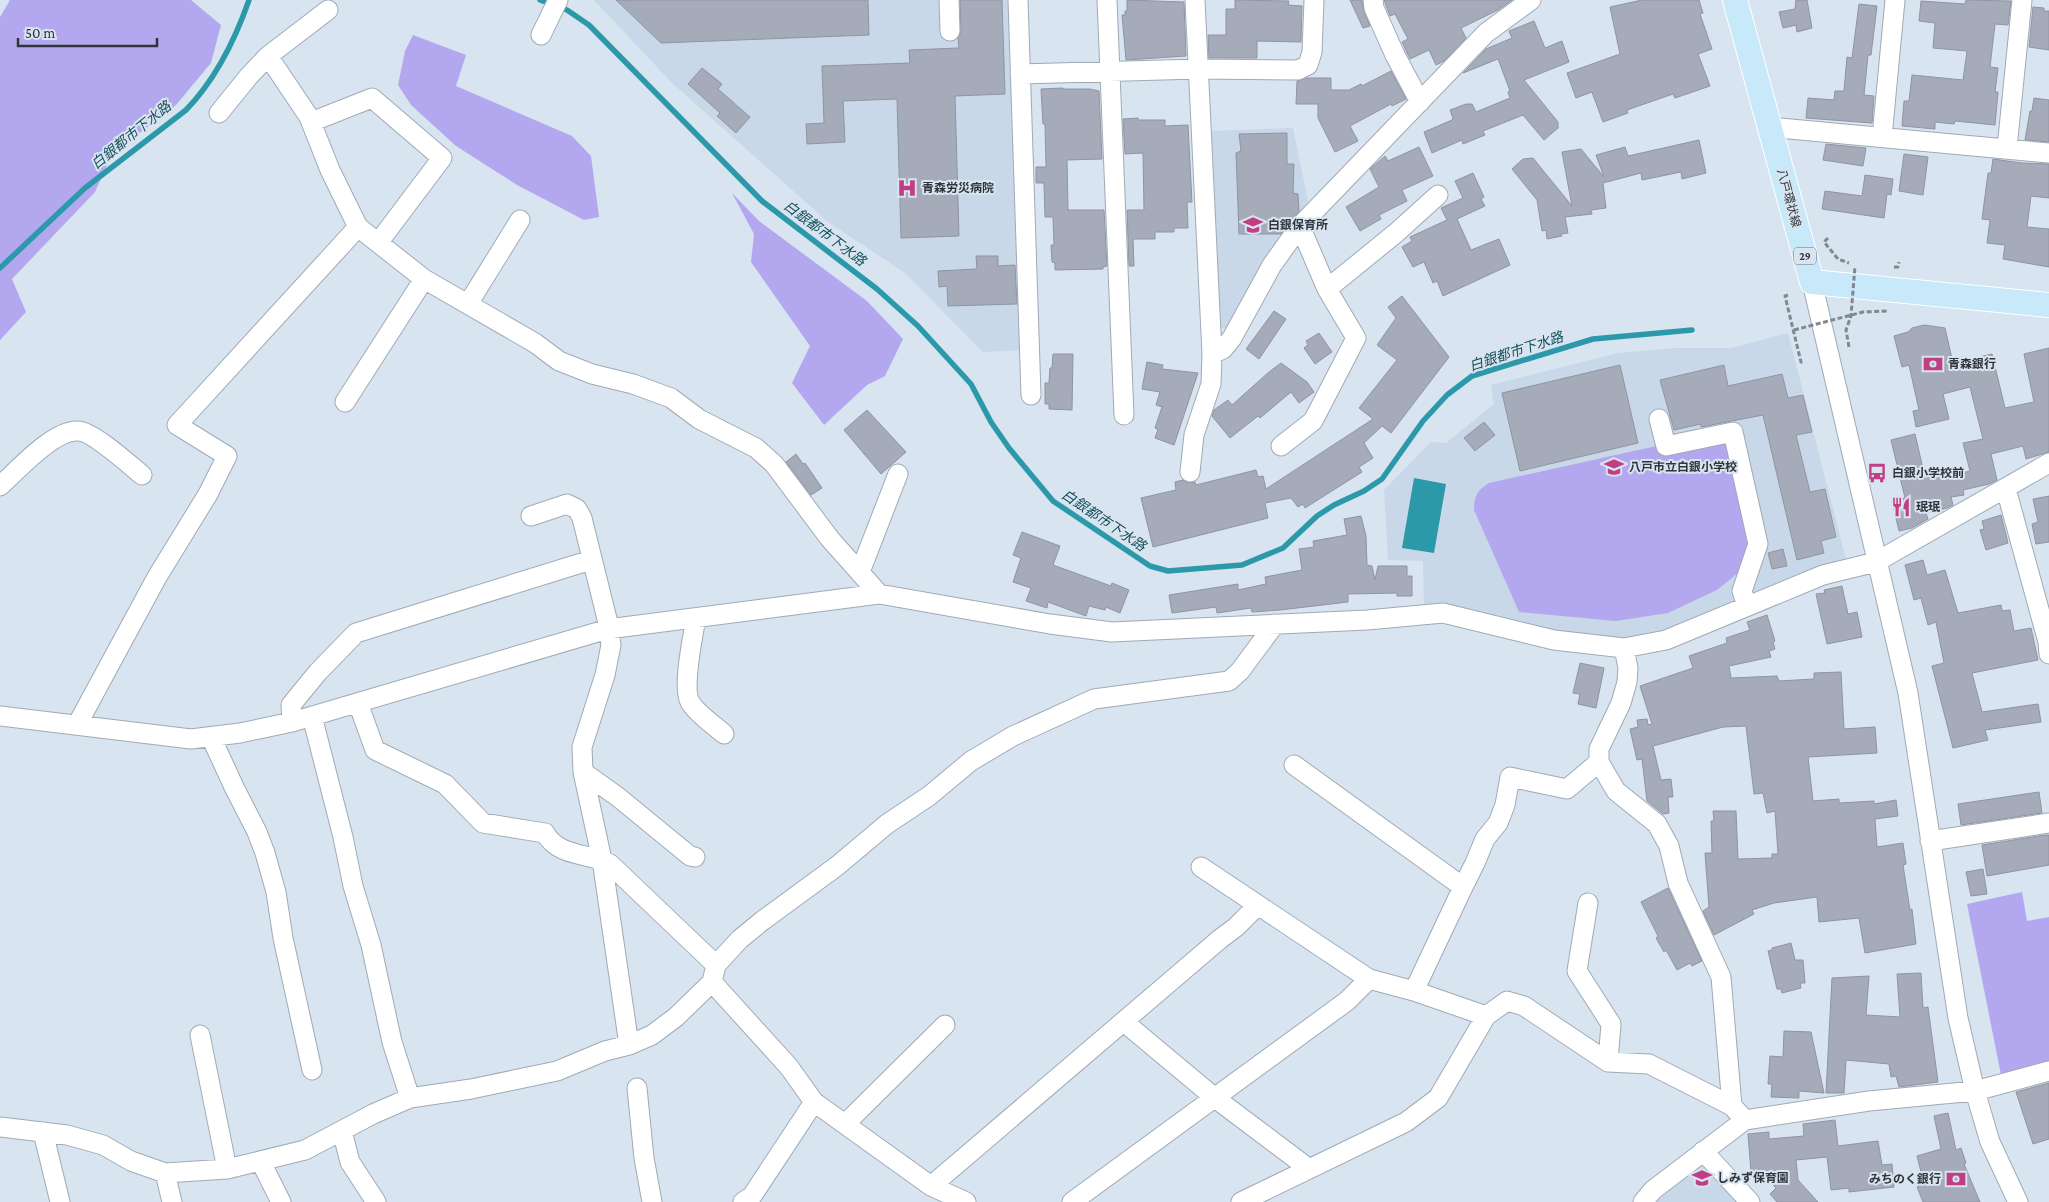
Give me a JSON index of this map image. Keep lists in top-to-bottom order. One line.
{"streets":{"main road":["八戸環状線","29"]},"crossings":[["八戸環状線","29"]],"water":["白銀都市下水路"],"places":{"hospital":["青森労災病院"],"school or university":["白銀保育所","八戸市立白銀小学校","しみず保育園"],"bank":["青森銀行","みちのく銀行"],"bus stop":["白銀小学校前"],"restaurant":["珉珉"]},"scale_bar":"50 m"}
